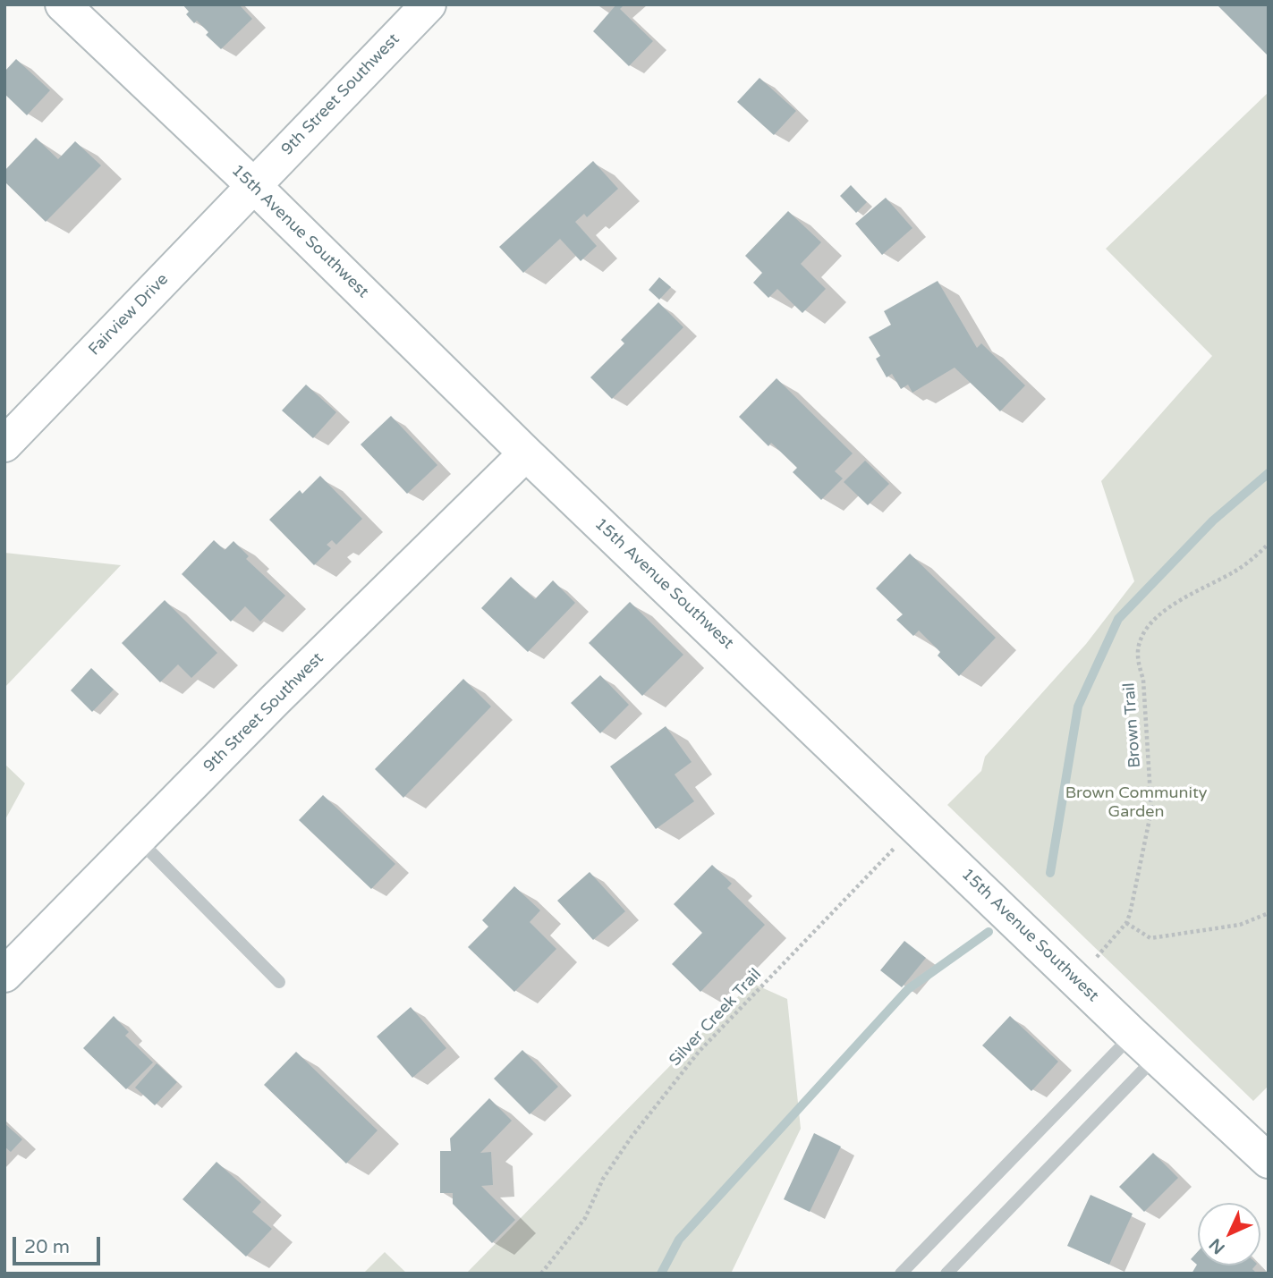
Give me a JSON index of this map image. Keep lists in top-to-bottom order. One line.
{"streets":{"street":["9th Street Southwest","15th Avenue Southwest","Fairview Drive"],"path":["Brown Trail","Silver Creek Trail"]},"crossings":[["9th Street Southwest","15th Avenue Southwest"],["9th Street Southwest","Fairview Drive"],["15th Avenue Southwest","Fairview Drive"],["15th Avenue Southwest","Silver Creek Trail"]],"parks":["Brown Community Garden"],"scale_bar":"20 m","north":"bottom left"}
